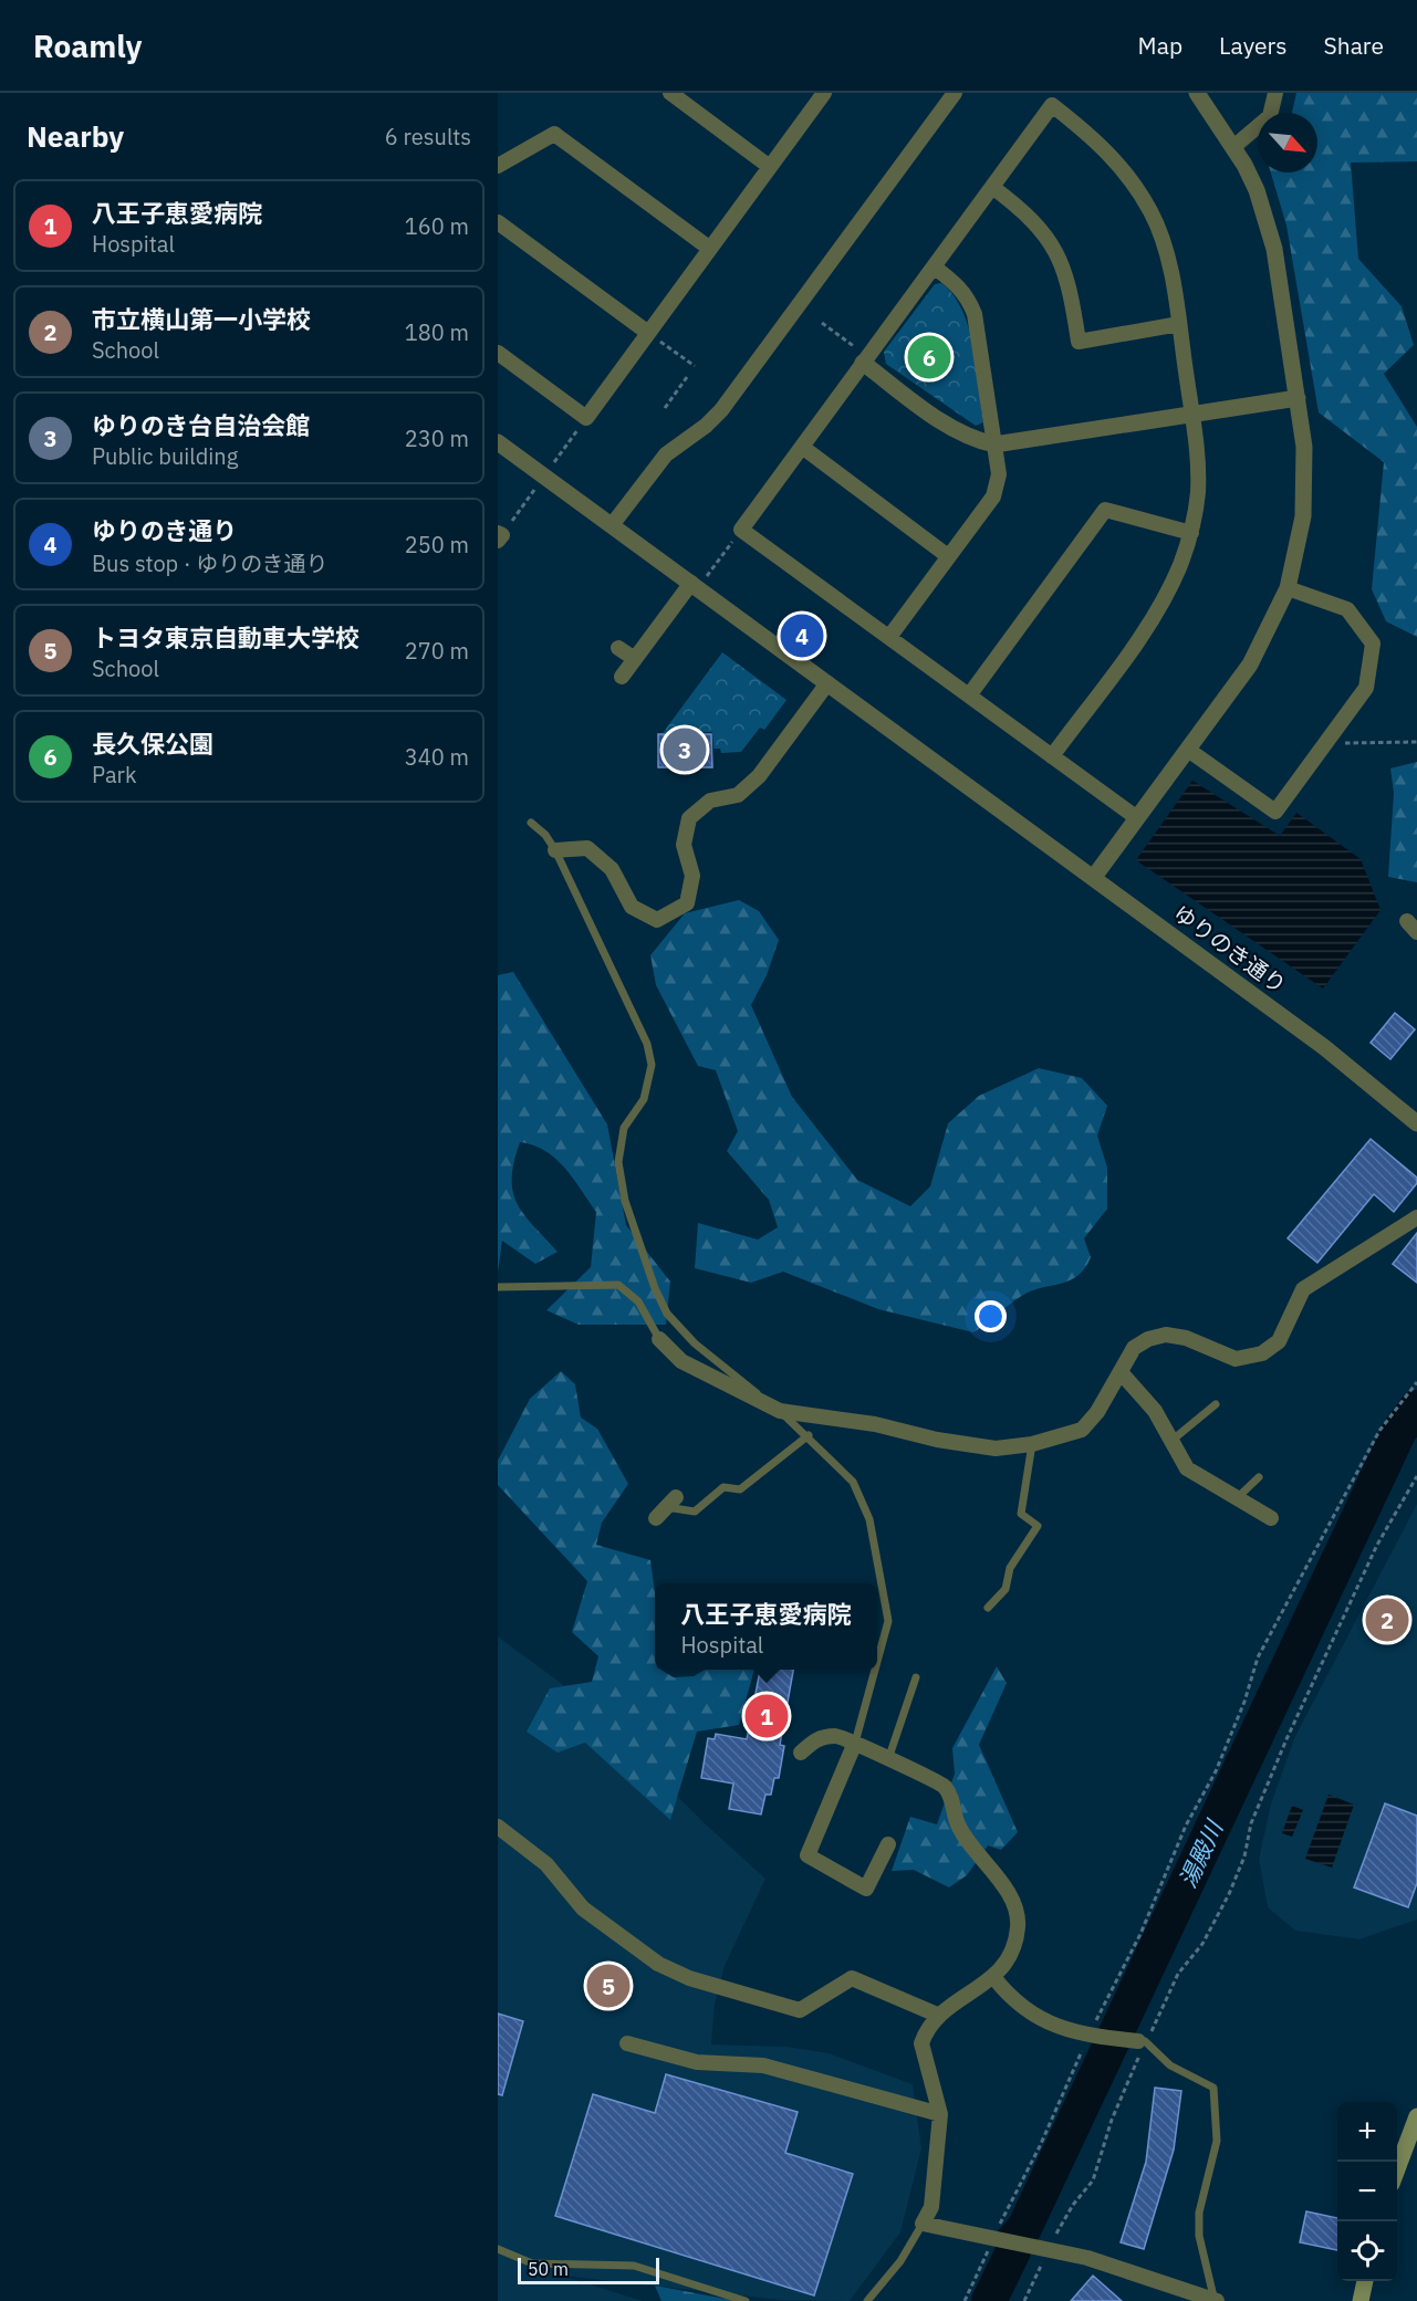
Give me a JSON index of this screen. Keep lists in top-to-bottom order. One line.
{"streets":{"street":["ゆりのき通り"]},"water":["湯殿川"],"scale_bar":"50 m","north":"bottom right","page":{"header":"Roamly","nav":["Map","Layers","Share"],"heading":["Nearby","6 results"],"list":[{"mark":"1","name":"八王子恵愛病院","note":"Hospital","value":"160 m"},{"mark":"2","name":"市立横山第一小学校","note":"School","value":"180 m"},{"mark":"3","name":"ゆりのき台自治会館","note":"Public building","value":"230 m"},{"mark":"4","name":"ゆりのき通り","note":"Bus stop · ゆりのき通り","value":"250 m"},{"mark":"5","name":"トヨタ東京自動車大学校","note":"School","value":"270 m"},{"mark":"6","name":"長久保公園","note":"Park","value":"340 m"}],"pins":["6","4","3","2","1","5"],"popup":["八王子恵愛病院","Hospital"],"map_buttons":["+","−"],"scale":"50 m"}}
